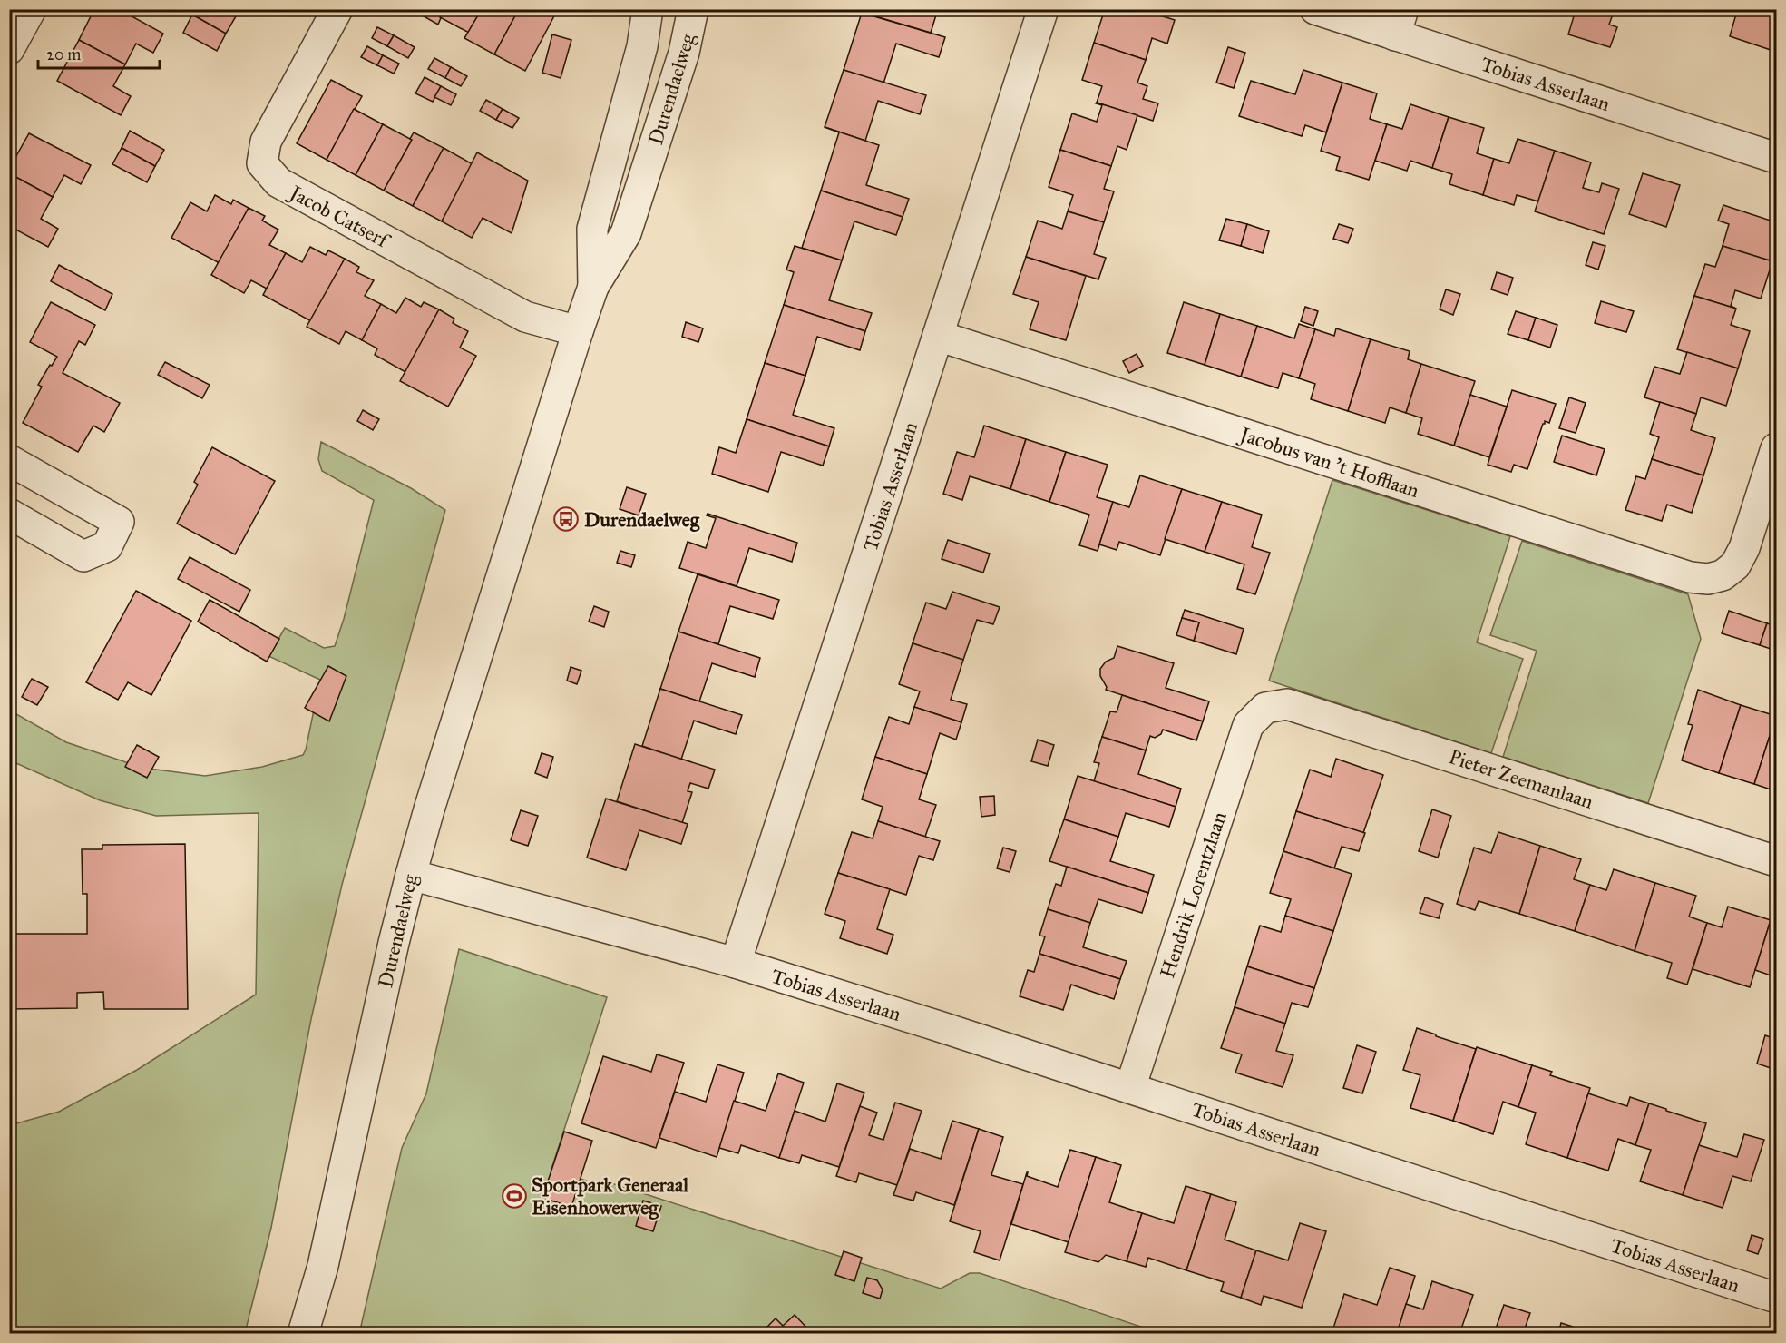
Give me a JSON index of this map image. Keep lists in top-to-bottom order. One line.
{"streets":{"street":["Tobias Asserlaan","Durendaelweg","Jacob Catserf","Jacobus van 't Hofflaan","Pieter Zeemanlaan","Hendrik Lorentzlaan"]},"crossings":[["Tobias Asserlaan","Durendaelweg"],["Tobias Asserlaan","Jacobus van 't Hofflaan"],["Tobias Asserlaan","Hendrik Lorentzlaan"],["Durendaelweg","Jacob Catserf"],["Pieter Zeemanlaan","Hendrik Lorentzlaan"]],"places":{"bus stop":["Durendaelweg"],"sports":["Sportpark Generaal Eisenhowerweg"]},"scale_bar":"20 m"}
